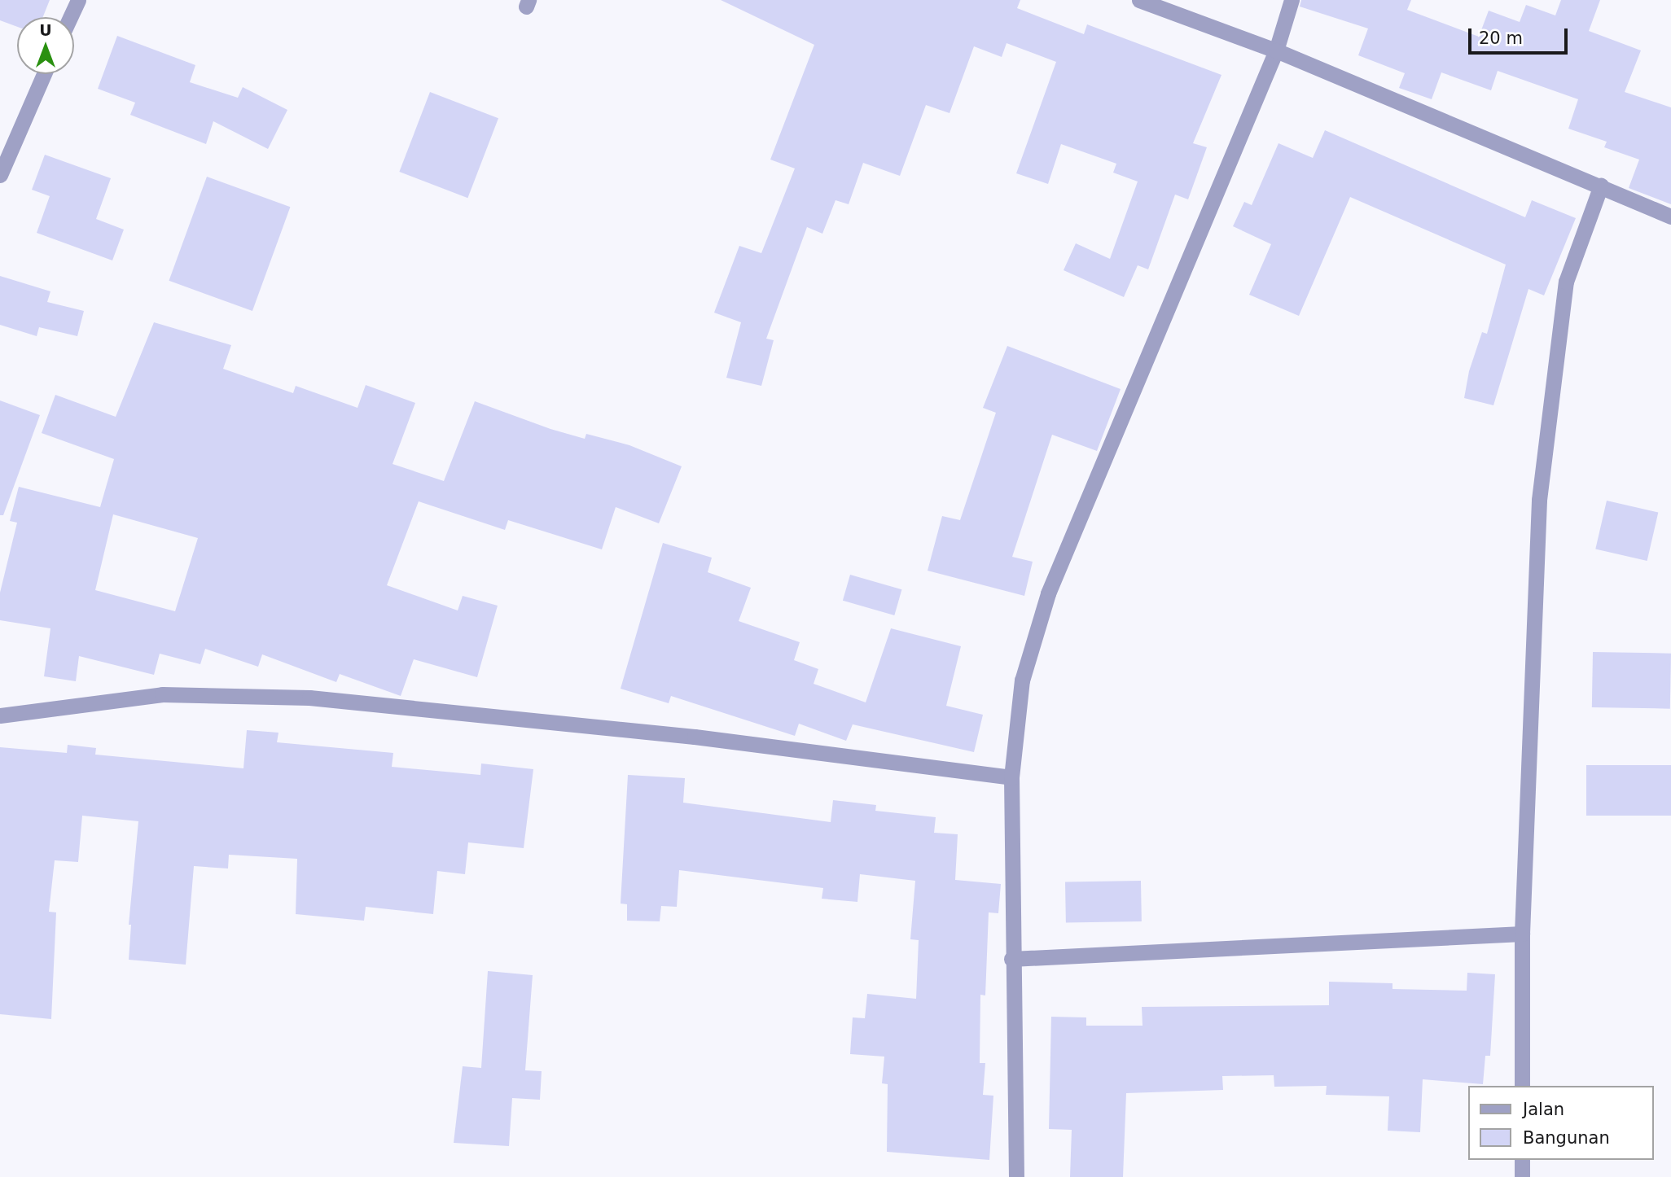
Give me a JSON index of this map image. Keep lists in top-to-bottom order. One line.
{"legend":["Jalan","Bangunan"],"scale_bar":"20 m","north":"top"}
